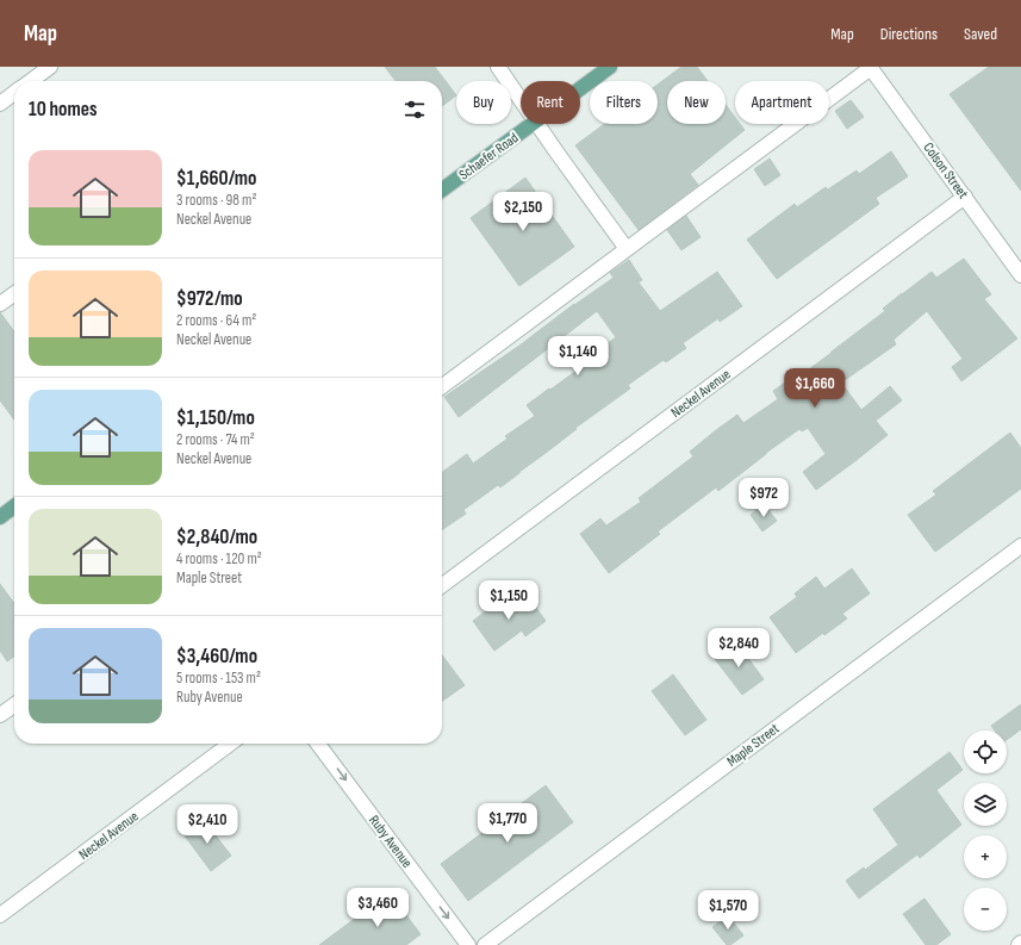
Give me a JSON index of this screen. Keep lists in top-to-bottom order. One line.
{"streets":{"main road":["Schaefer Road"],"street":["Colson Street","Neckel Avenue","Maple Street","Ruby Avenue"]},"crossings":[["Colson Street","Neckel Avenue"]],"one_way":["Ruby Avenue"],"page":{"header":"Map","nav":["Map","Directions","Saved"],"chip":["Buy","Rent","Filters","New","Apartment"],"heading":"10 homes","list":[{"name":"$1,660/mo","note":"3 rooms · 98 m² · Neckel Avenue"},{"name":"$972/mo","note":"2 rooms · 64 m² · Neckel Avenue"},{"name":"$1,150/mo","note":"2 rooms · 74 m² · Neckel Avenue"},{"name":"$2,840/mo","note":"4 rooms · 120 m² · Maple Street"},{"name":"$3,460/mo","note":"5 rooms · 153 m² · Ruby Avenue"}],"price":["$2,150","$1,140","$1,660","$972","$1,150","$2,840","$1,770","$2,410","$3,460","$1,570"],"map_buttons":["+","−"]}}
